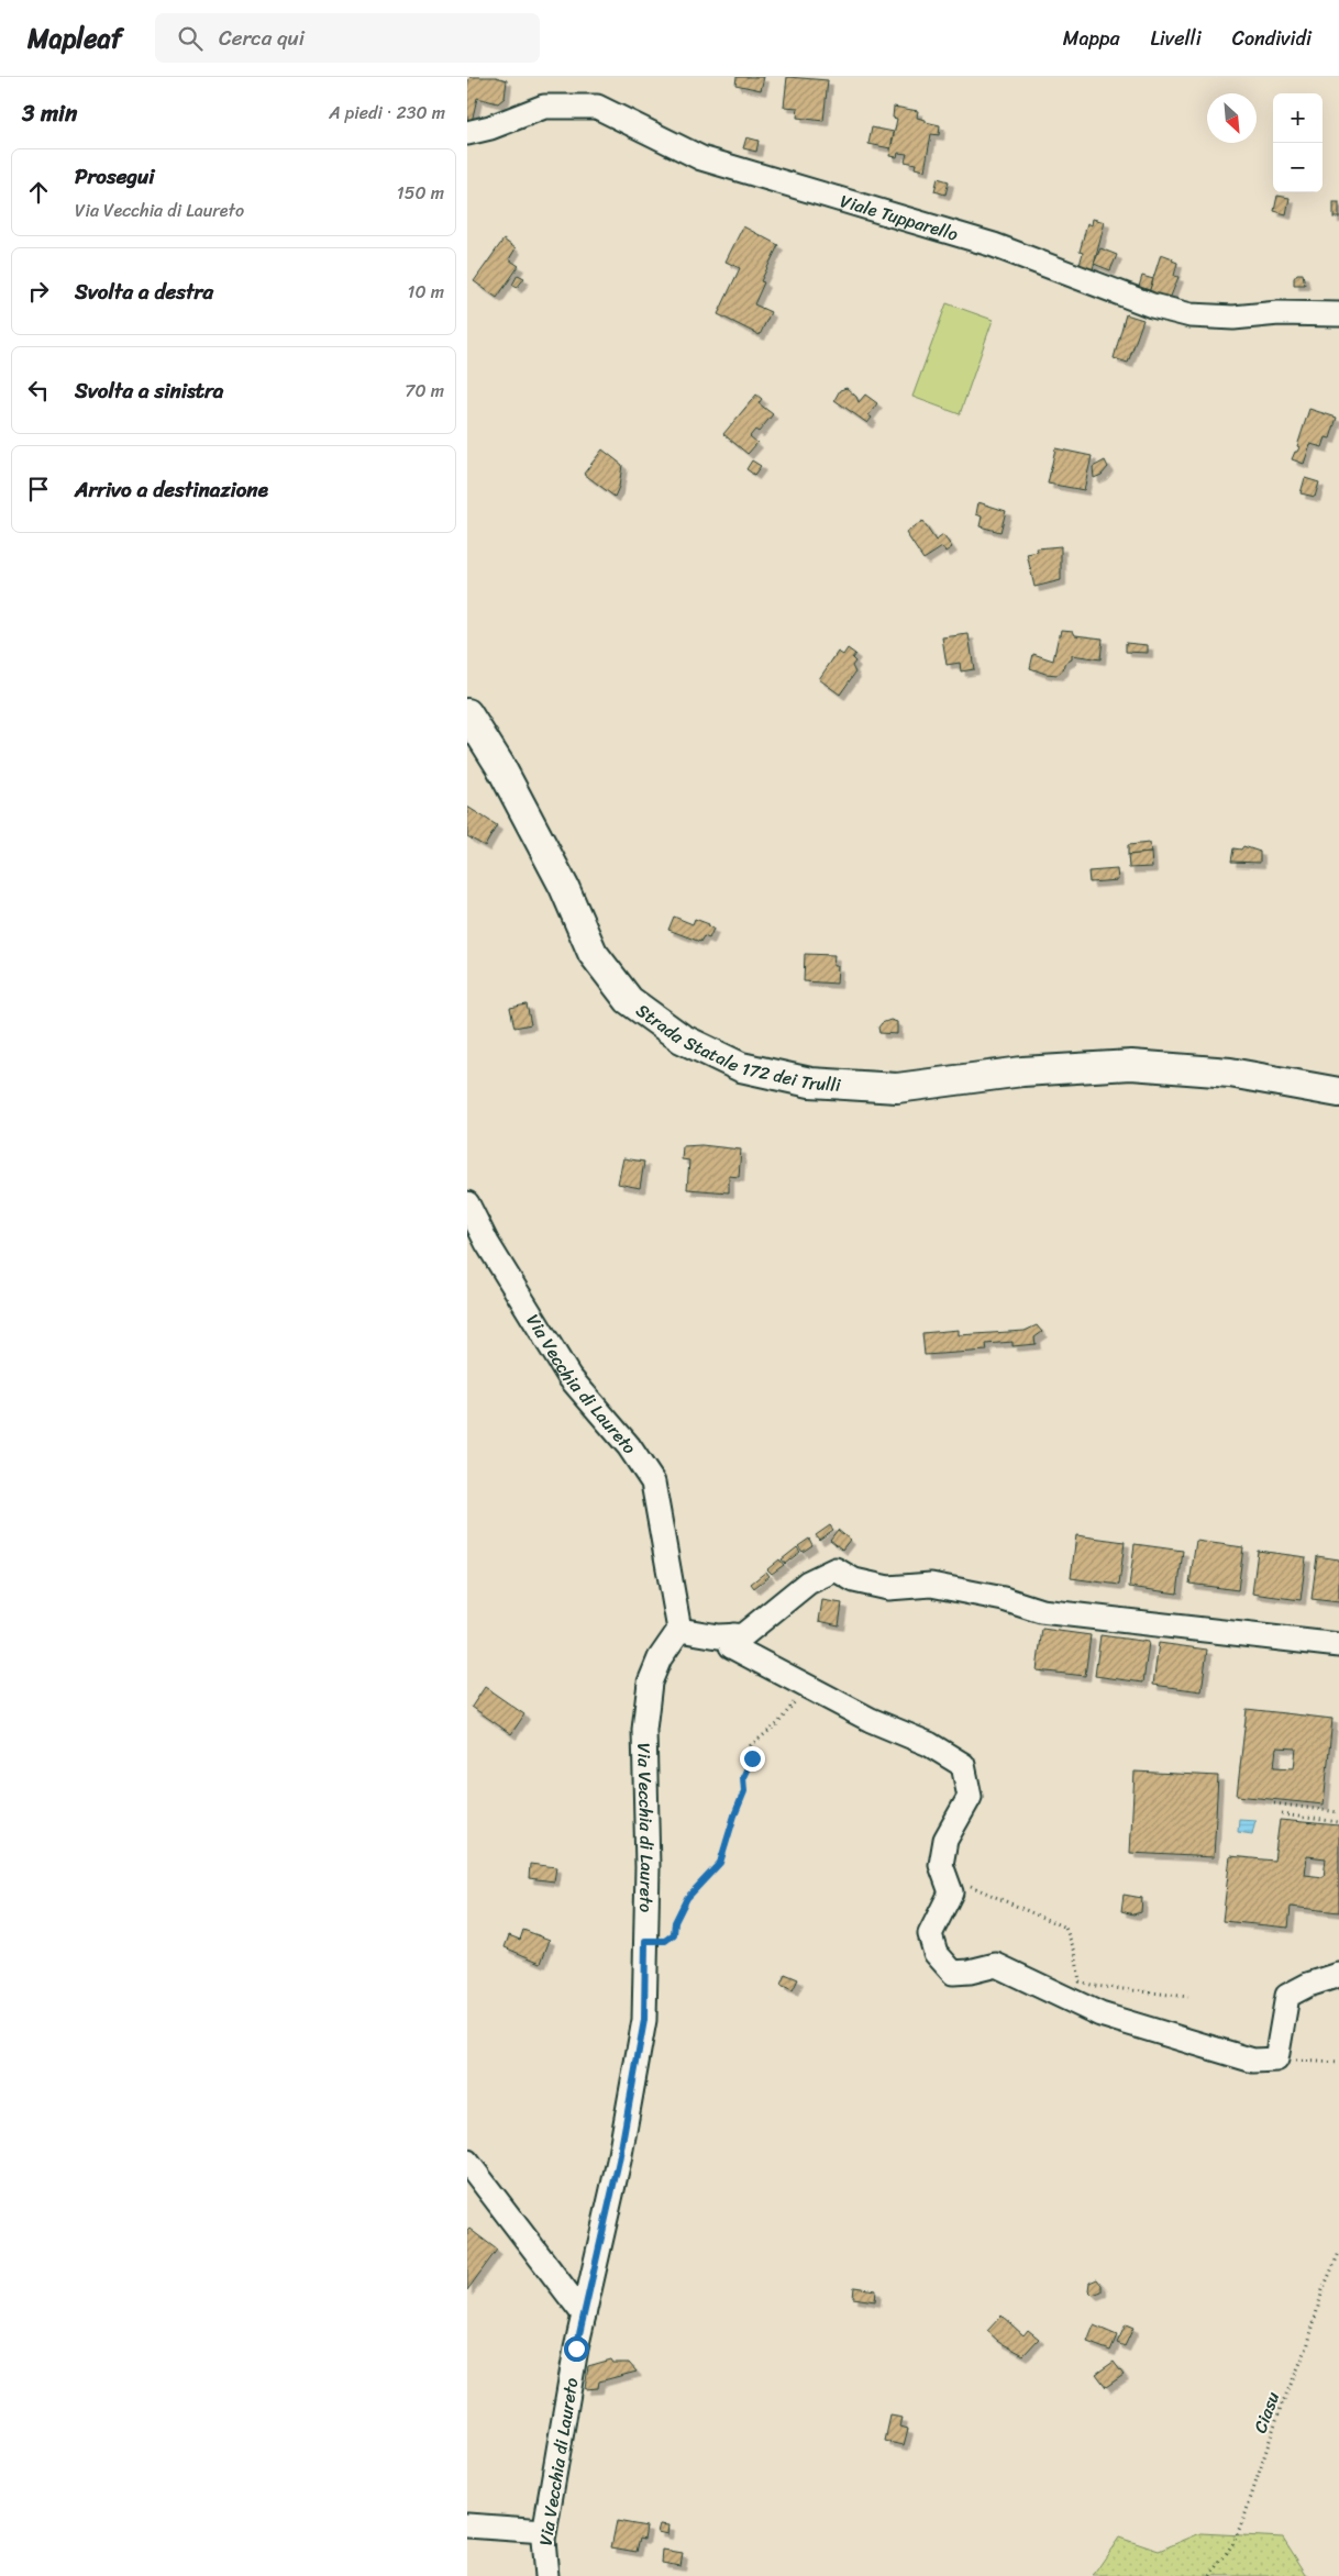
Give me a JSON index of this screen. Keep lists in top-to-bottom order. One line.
{"streets":{"main road":["Strada Statale 172 dei Trulli"],"street":["Viale Tupparello","Via Vecchia di Laureto"],"path":["Ciasu"]},"north":"bottom right","page":{"header":"Mapleaf","search":"Cerca qui","nav":["Mappa","Livelli","Condividi"],"heading":["3 min","A piedi · 230 m"],"map_buttons":["+","−"],"list":[["Prosegui","Via Vecchia di Laureto","150 m"],["Svolta a destra","10 m"],["Svolta a sinistra","70 m"],"Arrivo a destinazione"]}}
